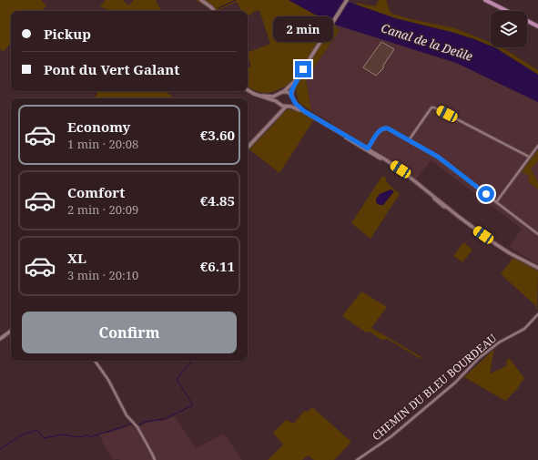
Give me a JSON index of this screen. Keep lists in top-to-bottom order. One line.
{"streets":{"street":["CHEMIN DU BLEU BOURDEAU"]},"water":["Canal de la Deûle"],"page":{"banner":["Pickup","Pont du Vert Galant"],"bubble":"2 min","list":[{"name":"Economy","note":"1 min · 20:08","value":"€3.60"},{"name":"Comfort","note":"2 min · 20:09","value":"€4.85"},{"name":"XL","note":"3 min · 20:10","value":"€6.11"}],"buttons":"Confirm"}}
